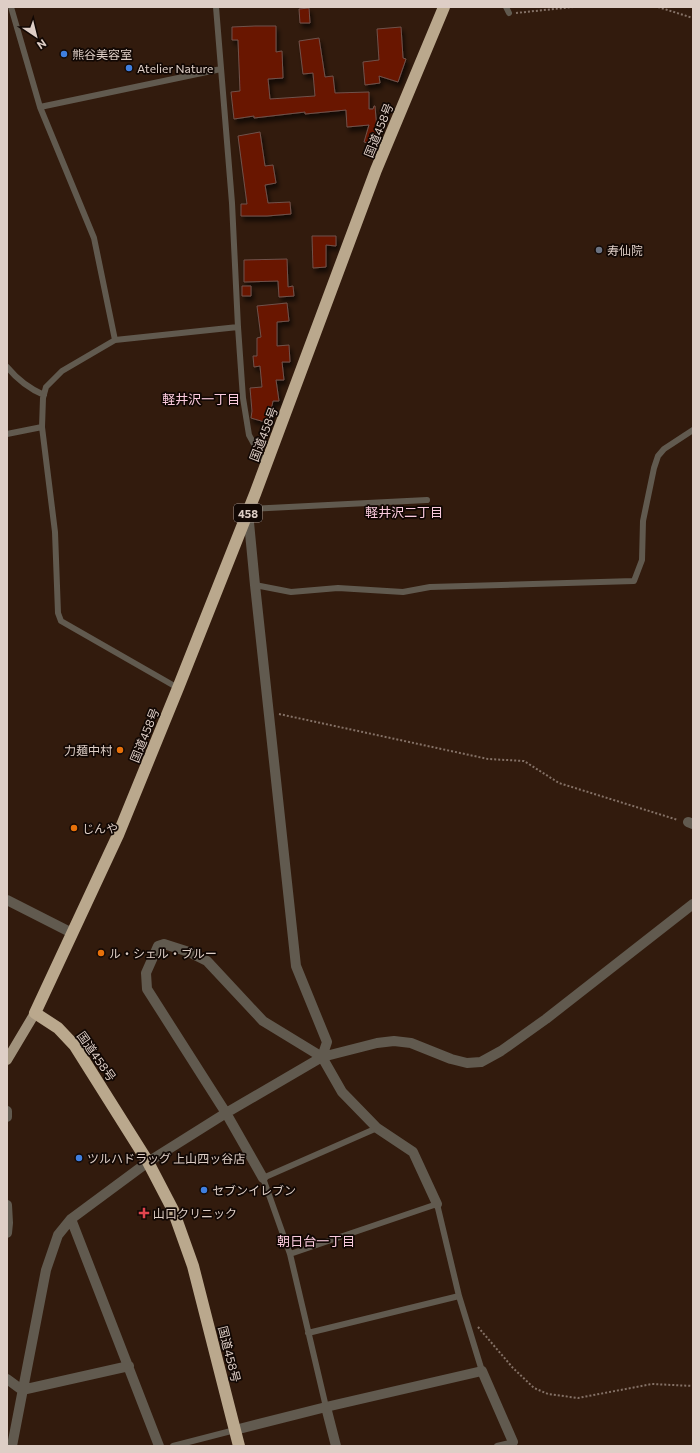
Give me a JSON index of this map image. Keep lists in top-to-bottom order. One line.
{"streets":{"highway":["国道458号","458"]},"districts":["軽井沢一丁目","軽井沢二丁目","朝日台一丁目"],"places":{"other":["熊谷美容室","Atelier Nature","寿仙院","力麺中村","じんや","ル・シェル・ブルー","ツルハドラッグ 上山四ッ谷店","セブンイレブン"],"health":["山口クリニック"]},"north":"bottom right"}
